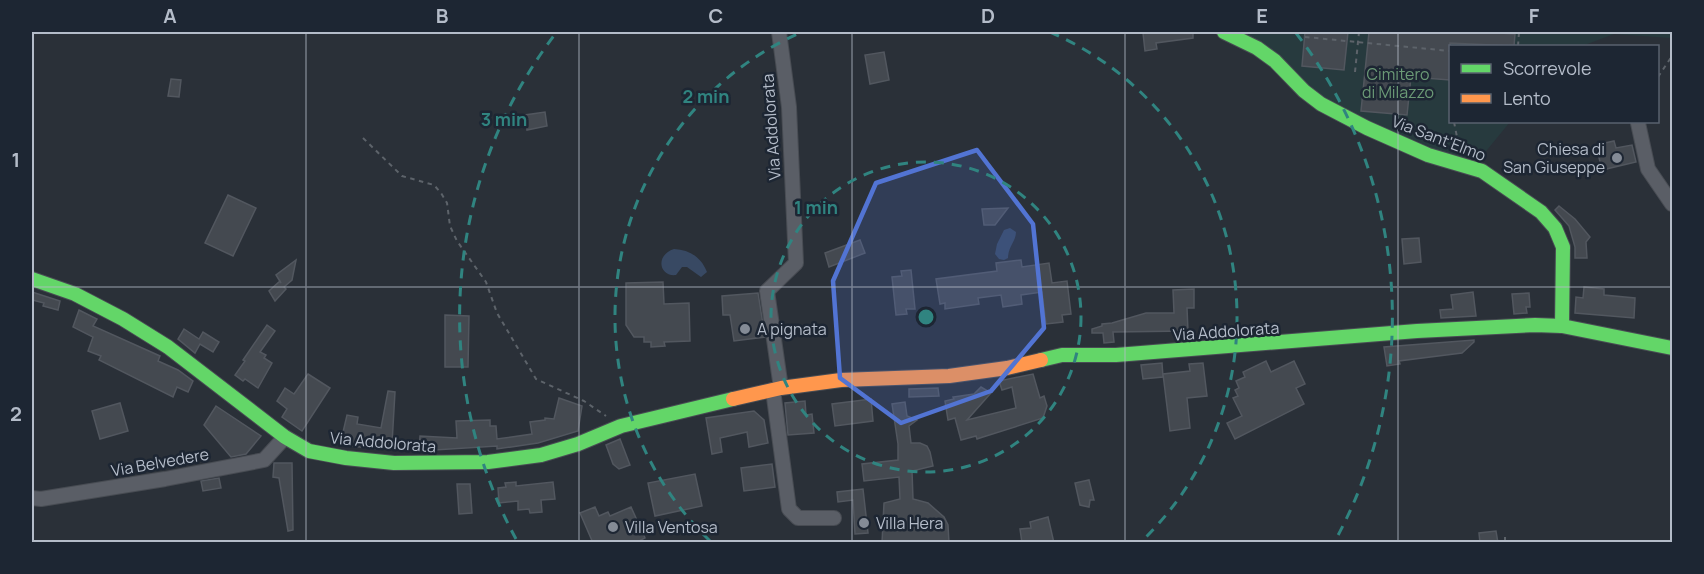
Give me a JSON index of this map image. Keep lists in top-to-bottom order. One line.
{"streets":{"street":["Via Addolorata","Via Sant'Elmo","Via Belvedere"]},"crossings":[["Via Addolorata","Via Sant'Elmo"],["Via Addolorata","Via Belvedere"]],"parks":["Cimitero di Milazzo"],"places":["Chiesa di San Giuseppe","A pignata","Villa Hera","Villa Ventosa"],"legend":["Scorrevole","Lento"],"grid":{"columns":["A","B","C","D","E","F"],"rows":["1","2"]},"rings":["2 min","3 min","1 min"]}
